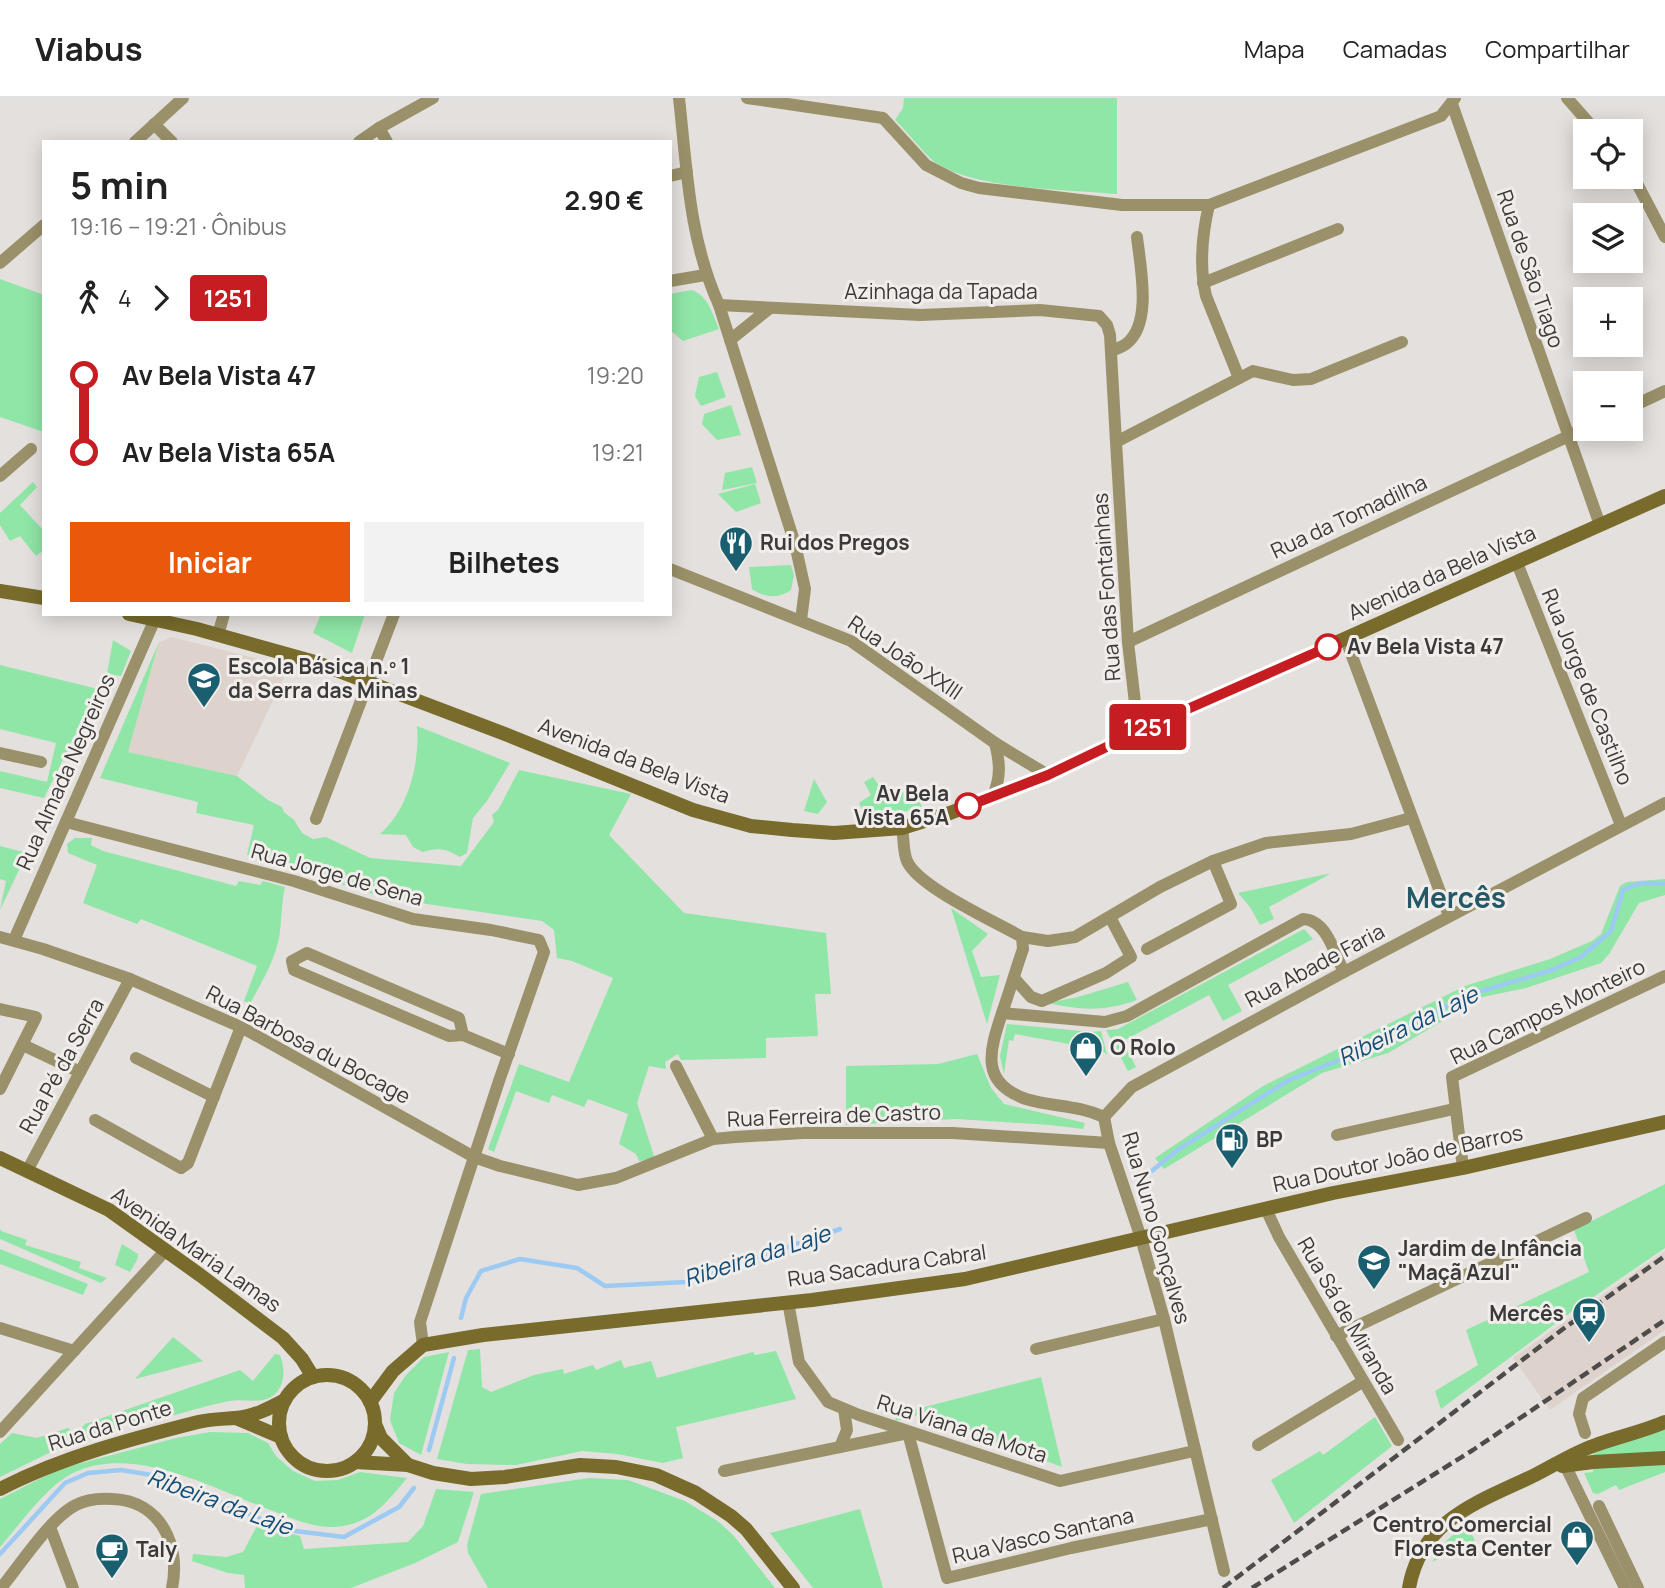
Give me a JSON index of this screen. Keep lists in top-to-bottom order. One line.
{"streets":{"street":["Rua de São Tiago","Azinhaga da Tapada","Rua da Tomadilha","Avenida da Bela Vista","Rua das Fontainhas","Rua João XXIII","Rua Jorge de Castilho","Rua Almada Negreiros","Rua Jorge de Sena","Rua Abade Faria","Rua Campos Monteiro","Rua Barbosa du Bocage","Rua Pé da Serra","Rua Ferreira de Castro","Rua Doutor João de Barros","Rua Nuno Gonçalves","Avenida Maria Lamas","Rua Sacadura Cabral","Rua Sá de Miranda","Rua da Ponte","Rua Viana da Mota","Rua Vasco Santana"]},"crossings":[["Rua de São Tiago","Rua da Tomadilha"],["Rua de São Tiago","Avenida da Bela Vista"],["Azinhaga da Tapada","Rua das Fontainhas"],["Rua da Tomadilha","Rua das Fontainhas"],["Avenida da Bela Vista","Rua das Fontainhas"],["Avenida da Bela Vista","Rua João XXIII"],["Avenida da Bela Vista","Rua Jorge de Castilho"],["Avenida da Bela Vista","Rua Almada Negreiros"],["Rua Jorge de Castilho","Rua Abade Faria"],["Rua Almada Negreiros","Rua Jorge de Sena"],["Rua Almada Negreiros","Rua Barbosa du Bocage"],["Rua Jorge de Sena","Rua Barbosa du Bocage"],["Rua Jorge de Sena","Rua Ferreira de Castro"],["Rua Abade Faria","Rua Nuno Gonçalves"],["Rua Campos Monteiro","Rua Doutor João de Barros"],["Rua Barbosa du Bocage","Rua Pé da Serra"],["Rua Barbosa du Bocage","Rua Ferreira de Castro"],["Rua Pé da Serra","Avenida Maria Lamas"],["Rua Ferreira de Castro","Rua Nuno Gonçalves"],["Rua Doutor João de Barros","Rua Nuno Gonçalves"],["Rua Doutor João de Barros","Rua Sacadura Cabral"],["Rua Doutor João de Barros","Rua Sá de Miranda"],["Rua Nuno Gonçalves","Rua Sacadura Cabral"],["Rua Nuno Gonçalves","Rua Viana da Mota"],["Rua Nuno Gonçalves","Rua Vasco Santana"],["Rua Sacadura Cabral","Rua Viana da Mota"],["Rua Viana da Mota","Rua Vasco Santana"]],"districts":["Mercês"],"water":["Ribeira da Laje"],"places":{"restaurant":["Rui dos Pregos"],"other":["Av Bela Vista 47","Av Bela Vista 65A"],"school or university":["Escola Básica n.º 1 da Serra das Minas","Jardim de Infância \"Maçã Azul\""],"shop":["O Rolo","Centro Comercial Floresta Center"],"fuel station":["BP"],"station":["Mercês"],"cafe":["Taly"]},"lines":["bus line 1251"],"page":{"header":"Viabus","nav":["Mapa","Camadas","Compartilhar"],"on_map":"1251","map_buttons":["+","−"],"heading":["5 min","19:16 – 19:21 · Ônibus","2.90 €"],"legs":["4","1251"],"list":[{"name":"Av Bela Vista 47","value":"19:20"},{"name":"Av Bela Vista 65A","value":"19:21"}],"buttons":["Iniciar","Bilhetes"]}}
